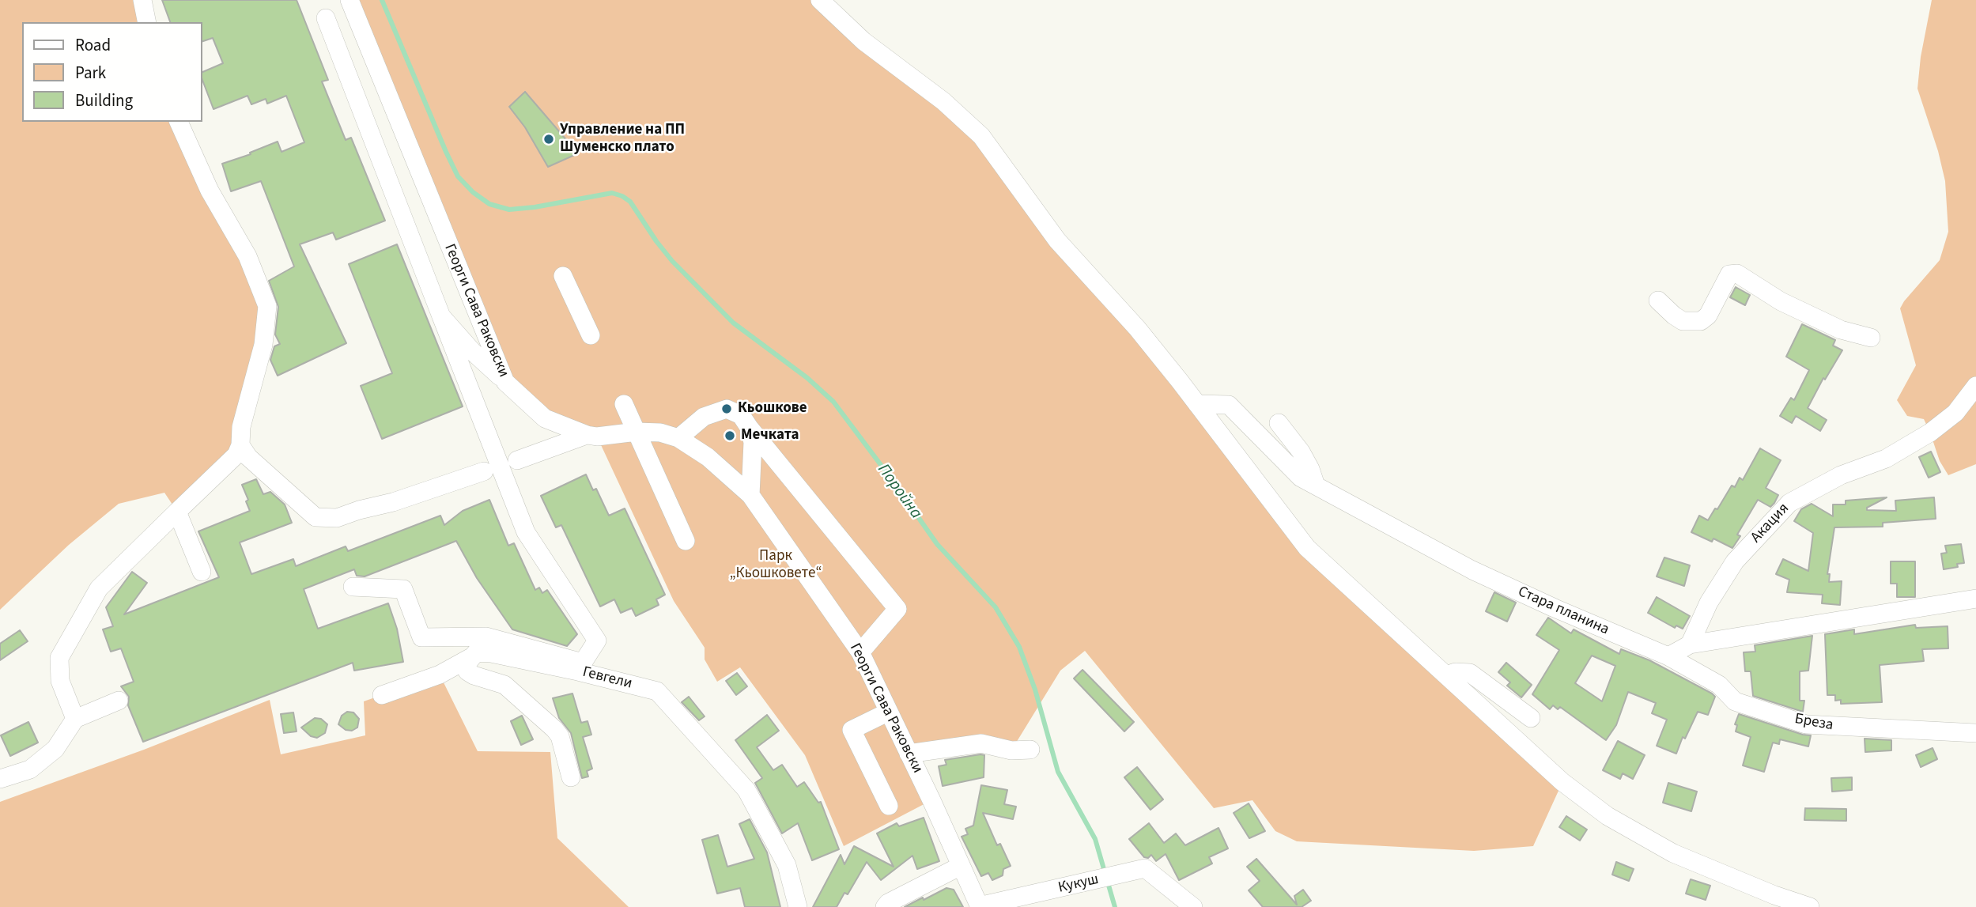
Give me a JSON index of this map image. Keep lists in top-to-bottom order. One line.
{"streets":{"street":["Георги Сава Раковски","Акация","Стара планина","Гевгели","Бреза","Кукуш"]},"crossings":[["Георги Сава Раковски","Кукуш"],["Стара планина","Бреза"]],"water":["Поройна"],"parks":["Парк „Кьошковете“"],"places":["Управление на ПП Шуменско плато","Кьошкове","Мечката"],"legend":["Road","Park","Building"]}
